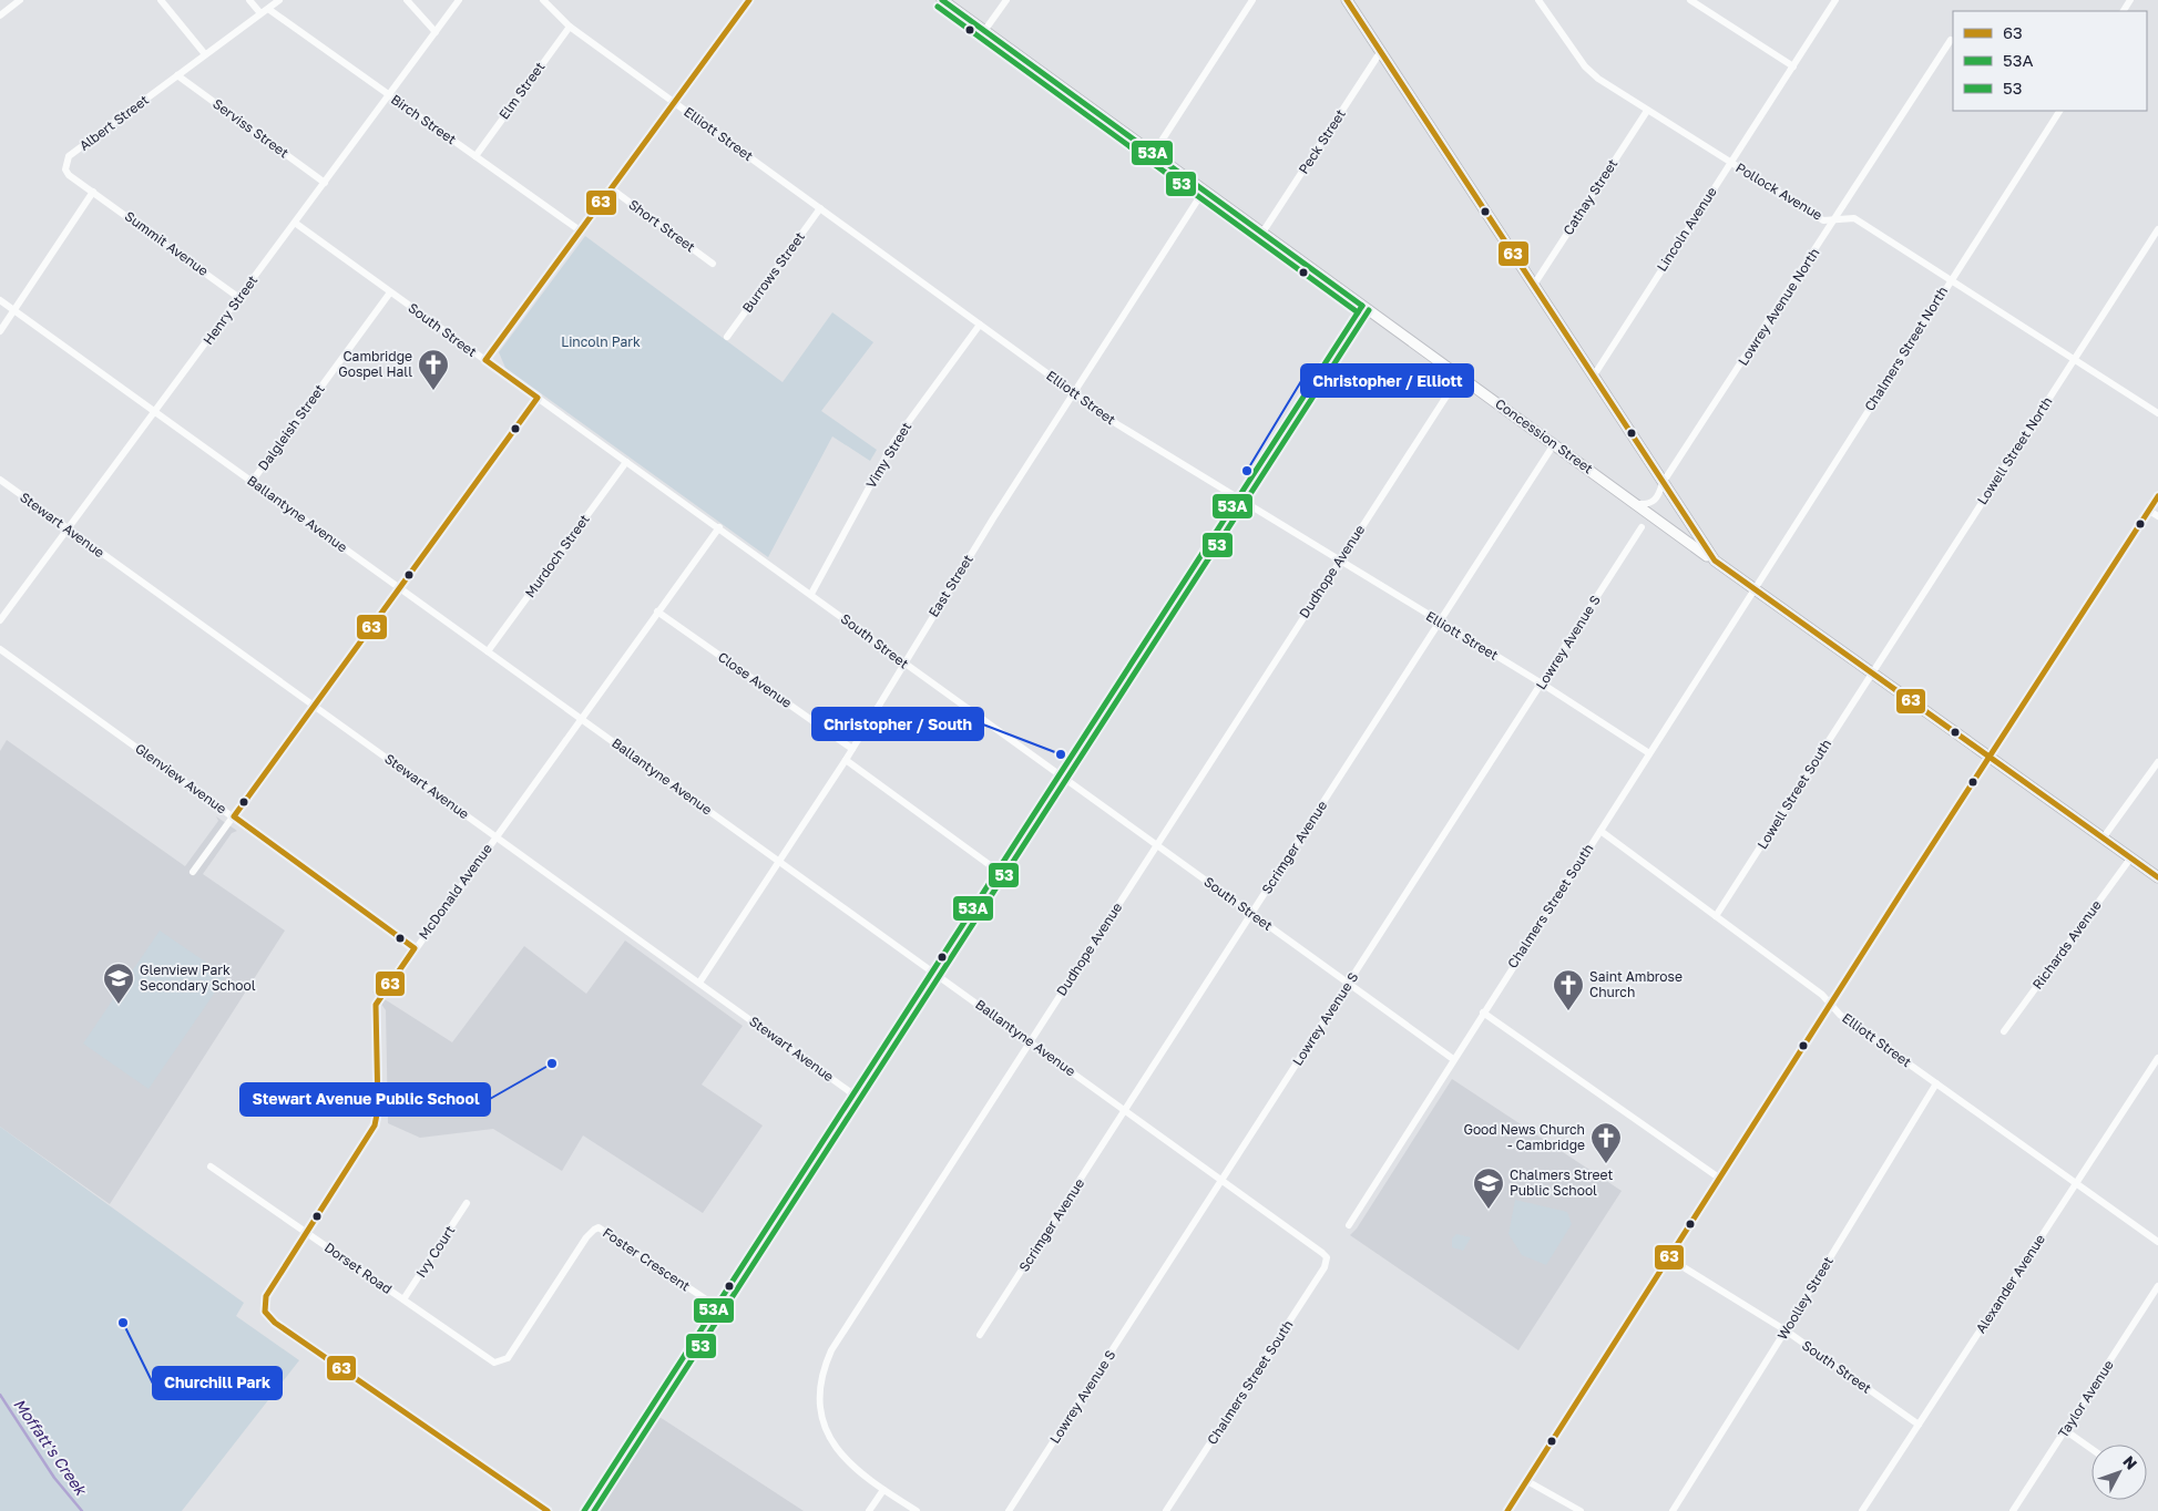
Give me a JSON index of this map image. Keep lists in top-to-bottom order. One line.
{"streets":{"main road":["Concession Street"],"street":["Elm Street","Birch Street","Albert Street","Serviss Street","Elliott Street","Peck Street","Pollock Avenue","Cathay Street","Short Street","Lincoln Avenue","Summit Avenue","Burrows Street","Lowrey Avenue North","Henry Street","South Street","Chalmers Street North","Dalgleish Street","Lowell Street North","Vimy Street","Ballantyne Avenue","Stewart Avenue","Murdoch Street","Dudhope Avenue","East Street","Lowrey Avenue S","Close Avenue","Glenview Avenue","Lowell Street South","Scrimger Avenue","McDonald Avenue","Chalmers Street South","Richards Avenue","Ivy Court","Foster Crescent","Dorset Road","Alexander Avenue","Woolley Street","Taylor Avenue"]},"crossings":[["Elm Street","Birch Street"],["Elm Street","Elliott Street"],["Birch Street","Albert Street"],["Birch Street","Henry Street"],["Albert Street","Serviss Street"],["Albert Street","Summit Avenue"],["Serviss Street","Henry Street"],["Elliott Street","Burrows Street"],["Elliott Street","Vimy Street"],["Elliott Street","Dudhope Avenue"],["Elliott Street","East Street"],["Elliott Street","Lowrey Avenue S"],["Elliott Street","Lowell Street South"],["Elliott Street","Scrimger Avenue"],["Elliott Street","Chalmers Street South"],["Elliott Street","Alexander Avenue"],["Elliott Street","Woolley Street"],["Peck Street","Concession Street"],["Pollock Avenue","Cathay Street"],["Pollock Avenue","Lincoln Avenue"],["Pollock Avenue","Lowrey Avenue North"],["Pollock Avenue","Chalmers Street North"],["Pollock Avenue","Lowell Street North"],["Summit Avenue","Henry Street"],["Lowrey Avenue North","Concession Street"],["Henry Street","South Street"],["Henry Street","Ballantyne Avenue"],["Henry Street","Stewart Avenue"],["South Street","Dalgleish Street"],["South Street","Vimy Street"],["South Street","Murdoch Street"],["South Street","Dudhope Avenue"],["South Street","East Street"],["South Street","Lowrey Avenue S"],["South Street","Scrimger Avenue"],["South Street","McDonald Avenue"],["South Street","Chalmers Street South"],["South Street","Alexander Avenue"],["South Street","Woolley Street"],["Chalmers Street North","Concession Street"],["Chalmers Street North","Chalmers Street South"],["Dalgleish Street","Ballantyne Avenue"],["Concession Street","Lowell Street North"],["Concession Street","Dudhope Avenue"],["Concession Street","East Street"],["Concession Street","Lowell Street South"],["Concession Street","Scrimger Avenue"],["Concession Street","Chalmers Street South"],["Concession Street","Richards Avenue"],["Lowell Street North","Lowell Street South"],["Ballantyne Avenue","Murdoch Street"],["Ballantyne Avenue","Dudhope Avenue"],["Ballantyne Avenue","East Street"],["Ballantyne Avenue","Lowrey Avenue S"],["Ballantyne Avenue","Scrimger Avenue"],["Ballantyne Avenue","McDonald Avenue"],["Ballantyne Avenue","Chalmers Street South"],["Stewart Avenue","East Street"],["Stewart Avenue","McDonald Avenue"],["East Street","Close Avenue"],["Close Avenue","McDonald Avenue"],["Glenview Avenue","McDonald Avenue"],["McDonald Avenue","Dorset Road"],["Ivy Court","Dorset Road"],["Foster Crescent","Dorset Road"]],"water":["Moffatt's Creek"],"parks":["Lincoln Park"],"places":{"church":["Cambridge Gospel Hall","Saint Ambrose Church","Good News Church - Cambridge"],"other":["Christopher / Elliott","Christopher / South","Stewart Avenue Public School","Churchill Park"],"school or university":["Glenview Park Secondary School","Chalmers Street Public School"]},"lines":["transit line 63","transit line 53A","transit line 53"],"legend":["63","53A","53"],"north":"top right"}
